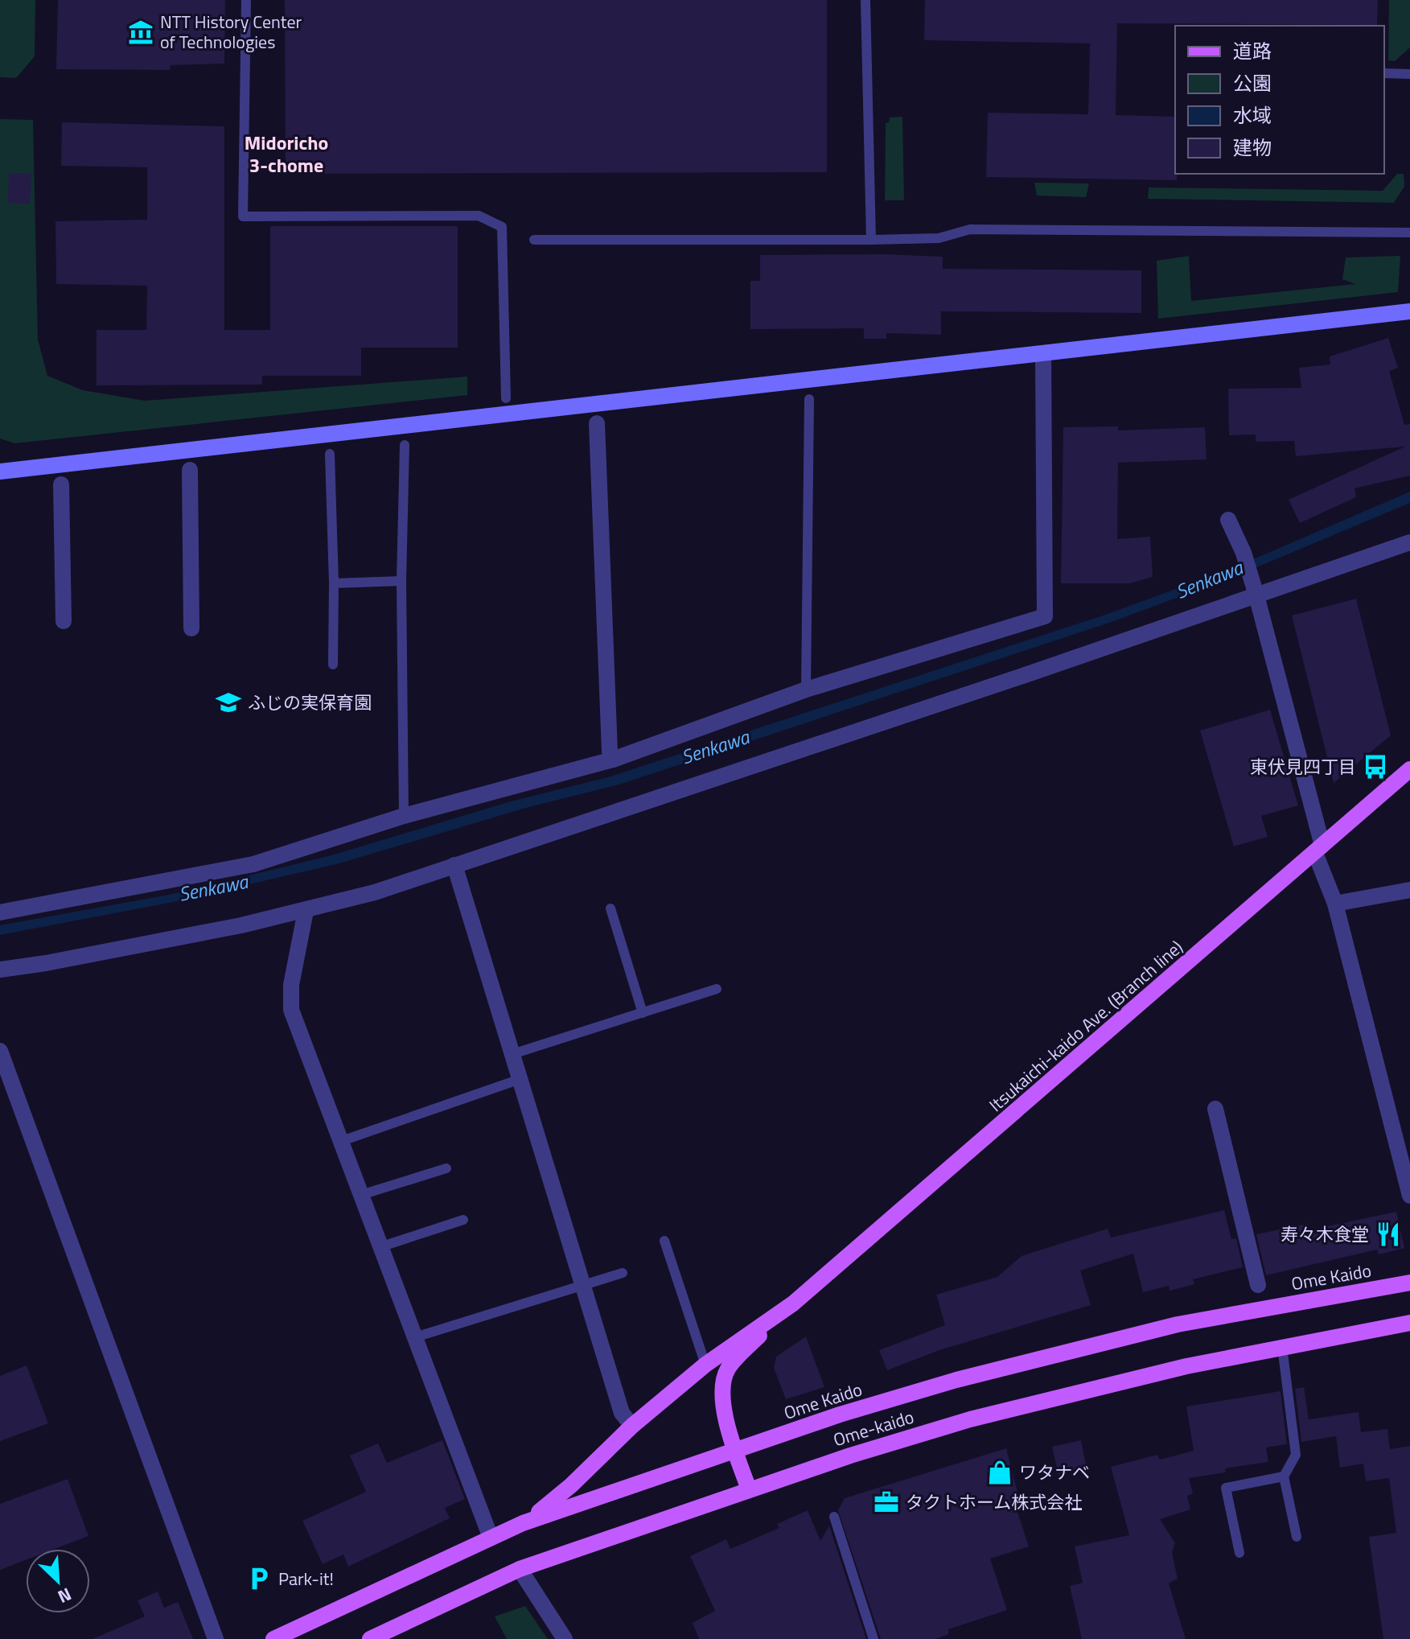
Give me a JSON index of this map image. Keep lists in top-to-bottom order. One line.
{"streets":{"main road":["Itsukaichi-kaido Ave. (Branch line)","Ome Kaido","Ome-kaido"]},"crossings":[["Itsukaichi-kaido Ave. (Branch line)","Ome Kaido"],["Itsukaichi-kaido Ave. (Branch line)","Ome-kaido"]],"districts":["Midoricho 3-chome"],"water":["Senkawa"],"places":{"museum":["NTT History Center of Technologies"],"school or university":["ふじの実保育園"],"bus stop":["東伏見四丁目"],"restaurant":["寿々木食堂"],"shop":["ワタナベ"],"office":["タクトホーム株式会社"],"parking":["Park-it!"]},"legend":["道路","公園","水域","建物"],"north":"bottom right"}
